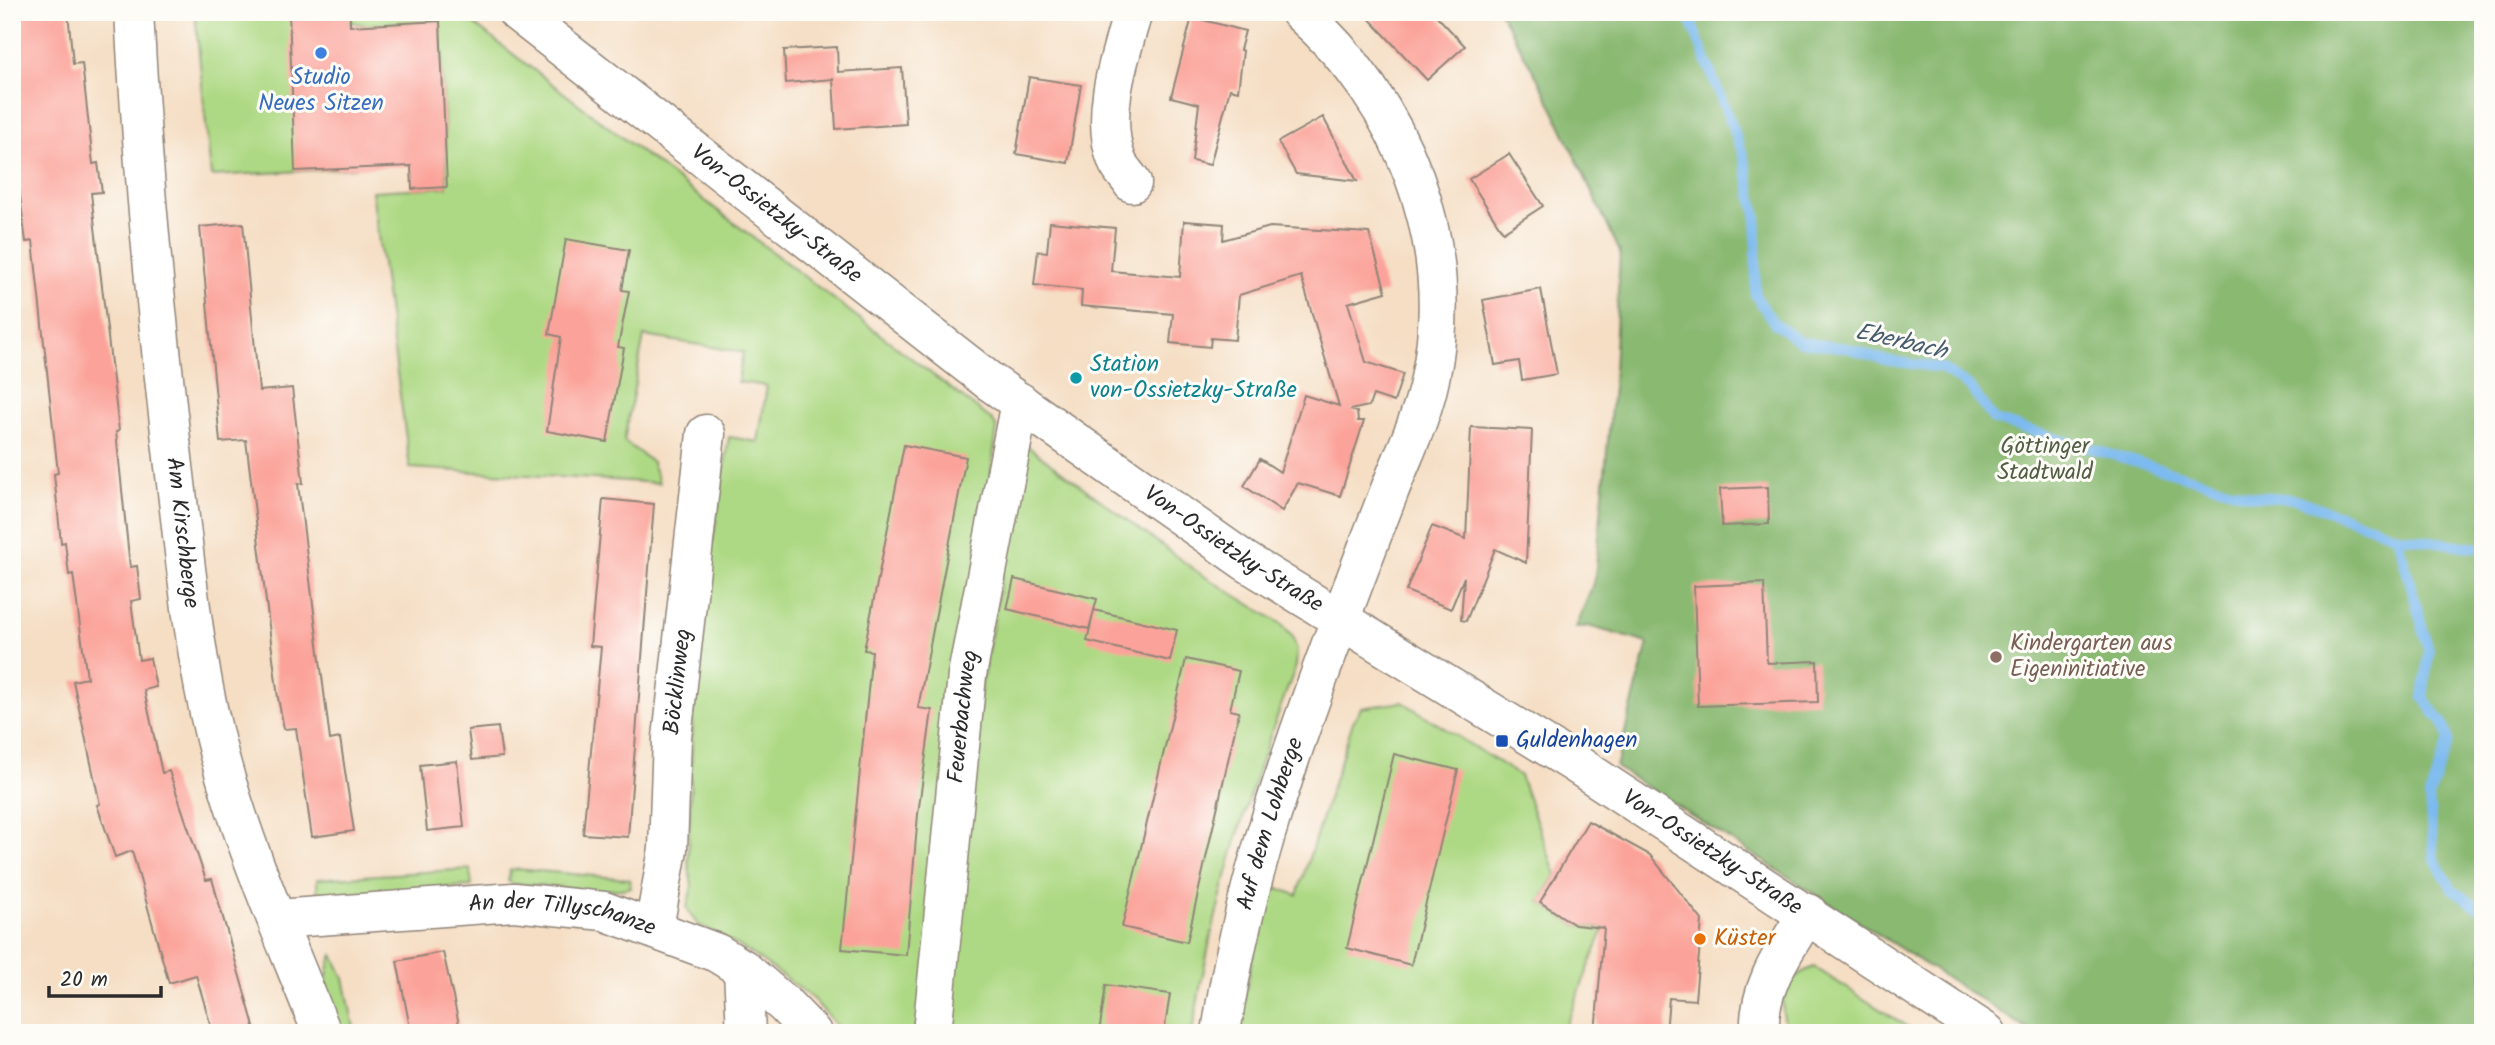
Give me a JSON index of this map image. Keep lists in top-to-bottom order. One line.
{"streets":{"street":["Von-Ossietzky-Straße","Am Kirschberge","Böcklinweg","Feuerbachweg","Auf dem Lohberge","An der Tillyschanze"]},"crossings":[["Von-Ossietzky-Straße","Feuerbachweg"],["Von-Ossietzky-Straße","Auf dem Lohberge"],["Am Kirschberge","An der Tillyschanze"],["Böcklinweg","An der Tillyschanze"]],"water":["Eberbach"],"parks":["Göttinger Stadtwald"],"places":{"other":["Studio Neues Sitzen","Station von-Ossietzky-Straße","Kindergarten aus Eigeninitiative","Küster"],"transit":["Guldenhagen"]},"scale_bar":"20 m"}
